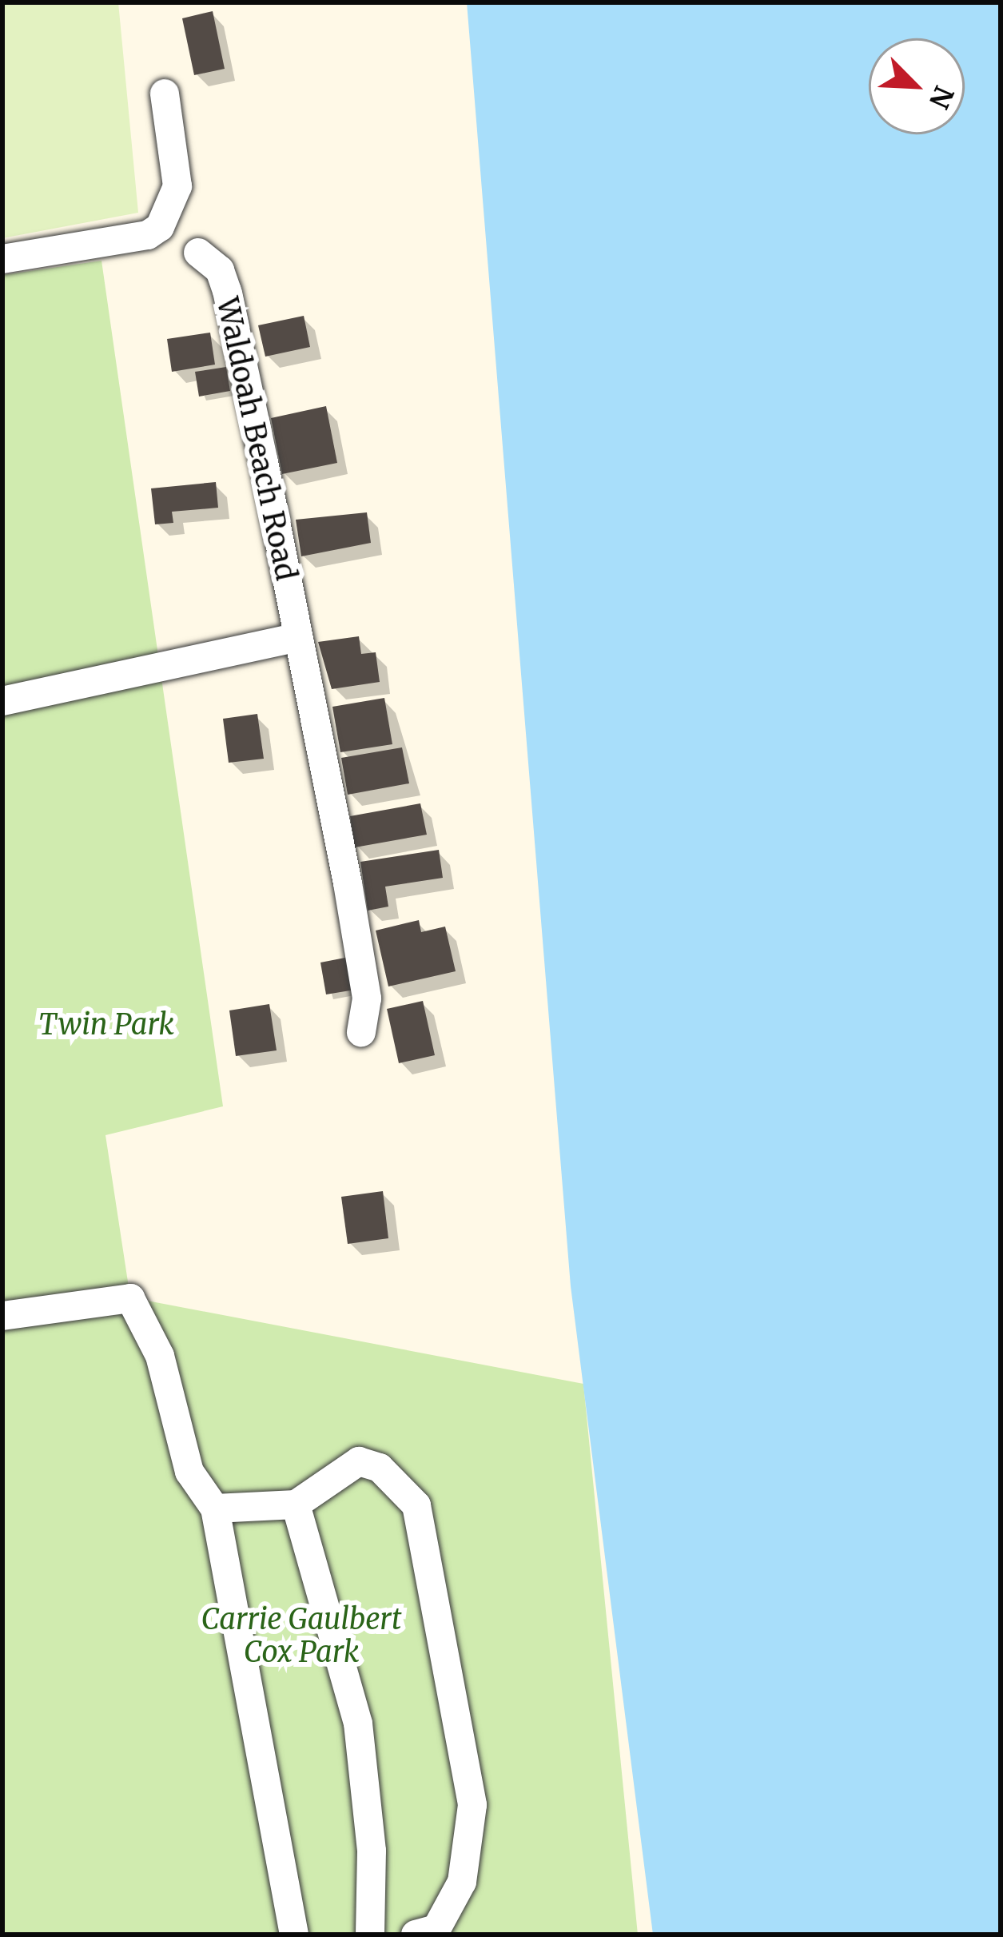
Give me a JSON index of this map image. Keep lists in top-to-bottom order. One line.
{"streets":{"street":["Waldoah Beach Road"]},"parks":["Twin Park","Carrie Gaulbert Cox Park"],"north":"bottom right"}
